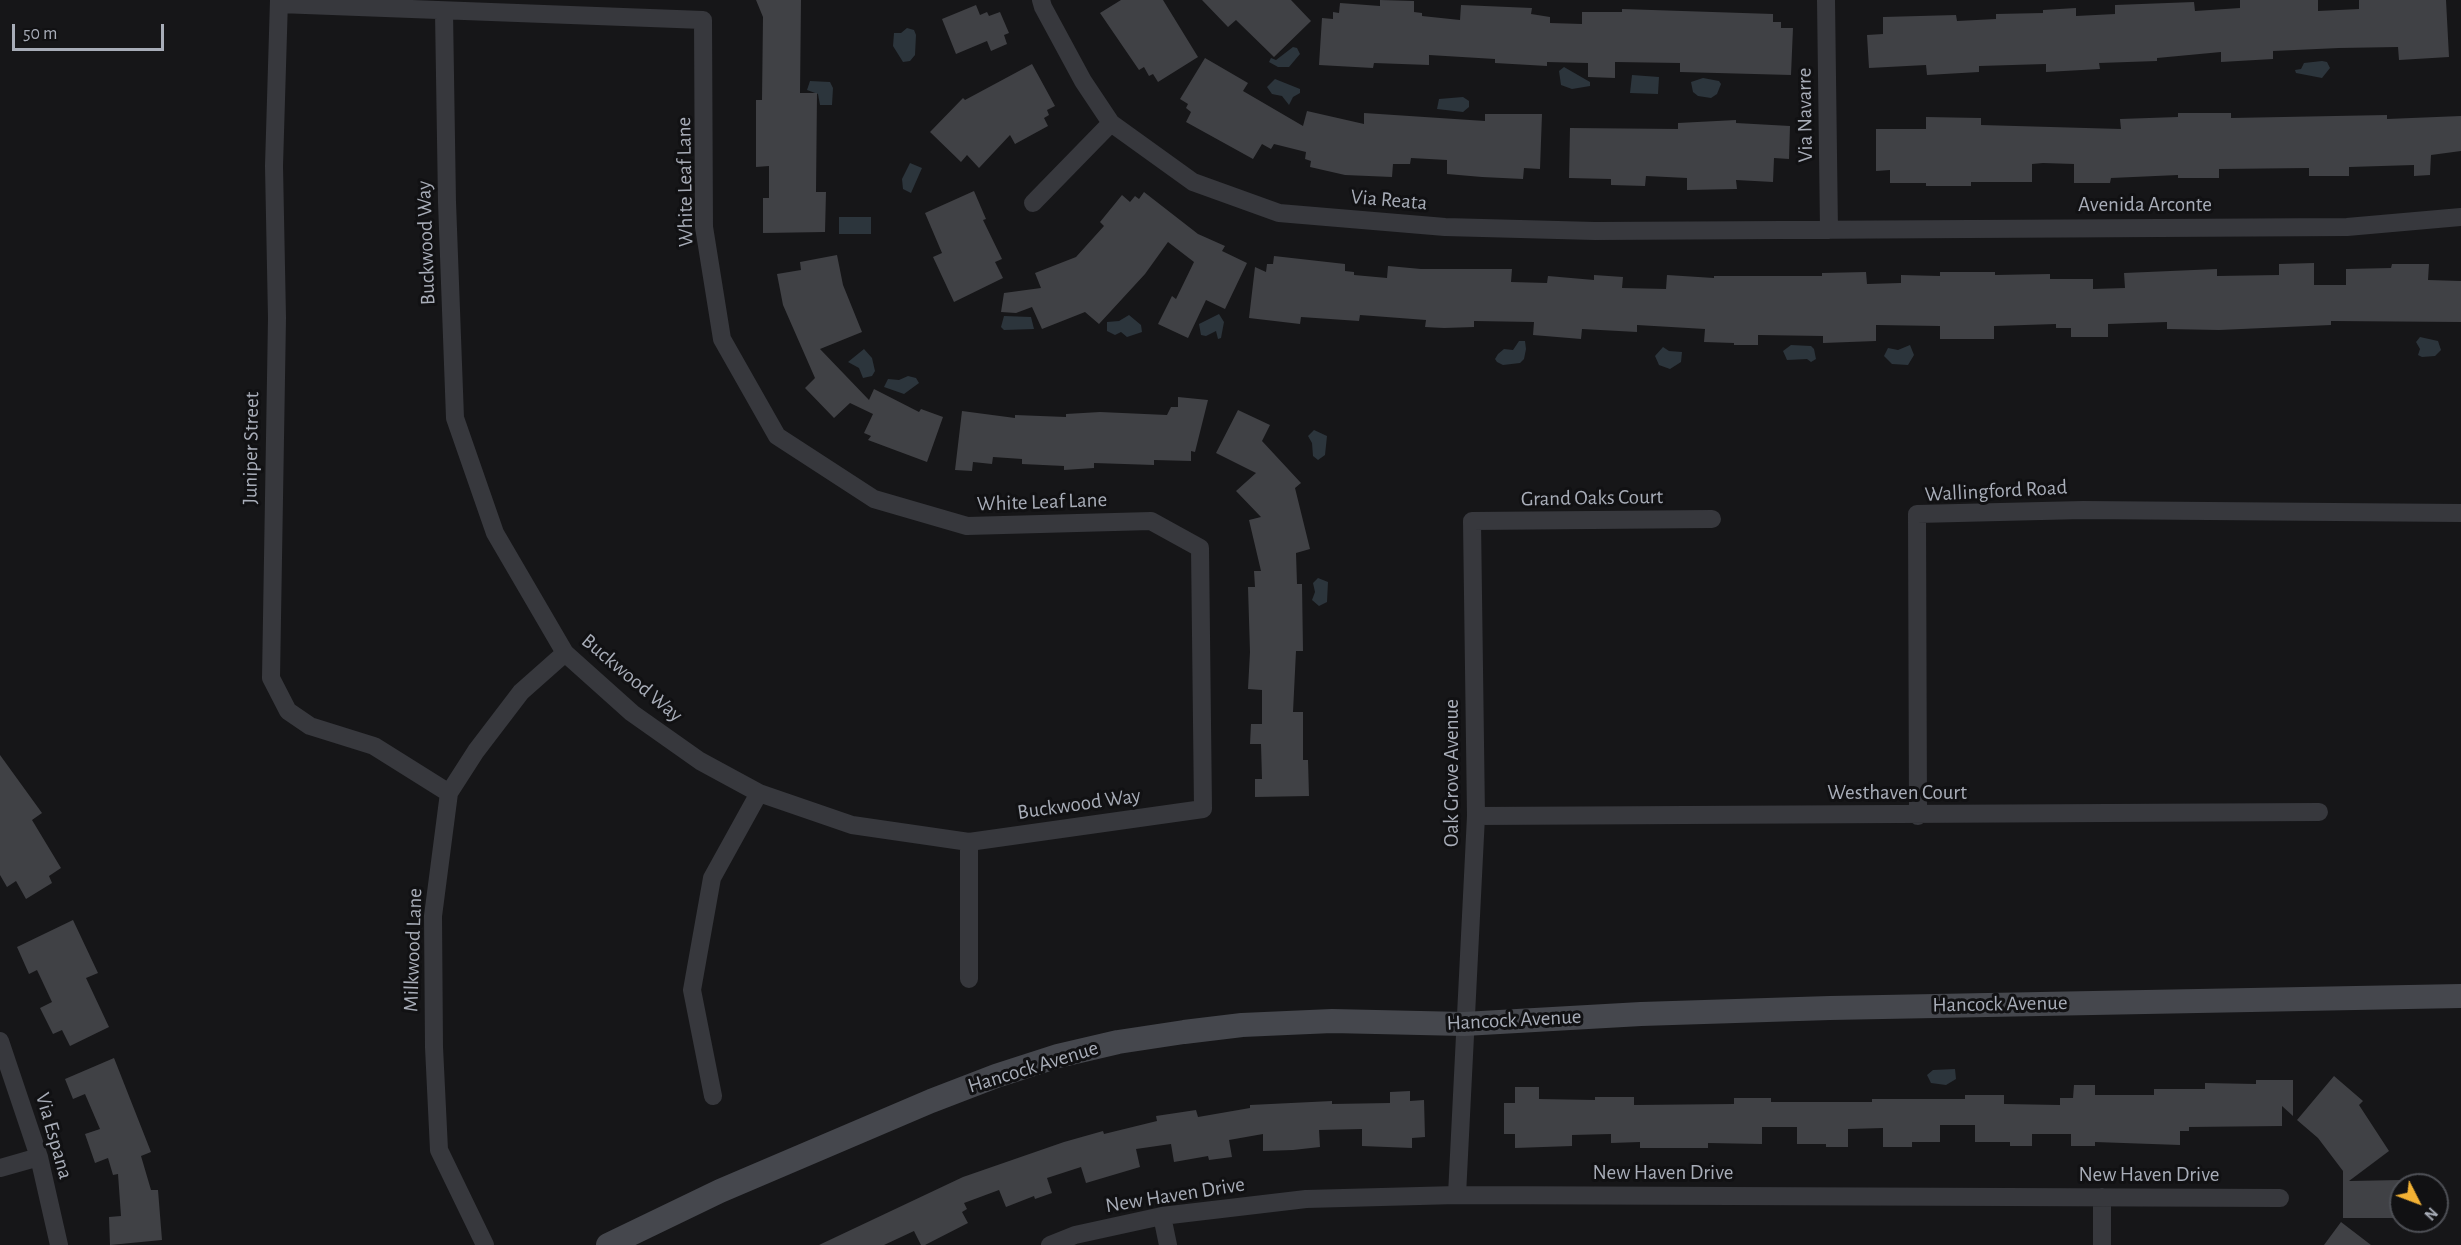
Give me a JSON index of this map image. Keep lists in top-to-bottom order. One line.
{"streets":{"main road":["Hancock Avenue"],"street":["Via Navarre","White Leaf Lane","Via Reata","Avenida Arconte","Buckwood Way","Juniper Street","Wallingford Road","Grand Oaks Court","Oak Grove Avenue","Westhaven Court","Milkwood Lane","Via Espana","New Haven Drive"]},"crossings":[["Via Navarre","Via Reata"],["Via Navarre","Avenida Arconte"],["White Leaf Lane","Buckwood Way"],["White Leaf Lane","Juniper Street"],["Via Reata","Avenida Arconte"],["Buckwood Way","Milkwood Lane"],["Juniper Street","Milkwood Lane"],["Wallingford Road","Westhaven Court"],["Grand Oaks Court","Oak Grove Avenue"],["Oak Grove Avenue","Westhaven Court"],["Oak Grove Avenue","Hancock Avenue"],["Oak Grove Avenue","New Haven Drive"]],"scale_bar":"50 m","north":"bottom right"}
